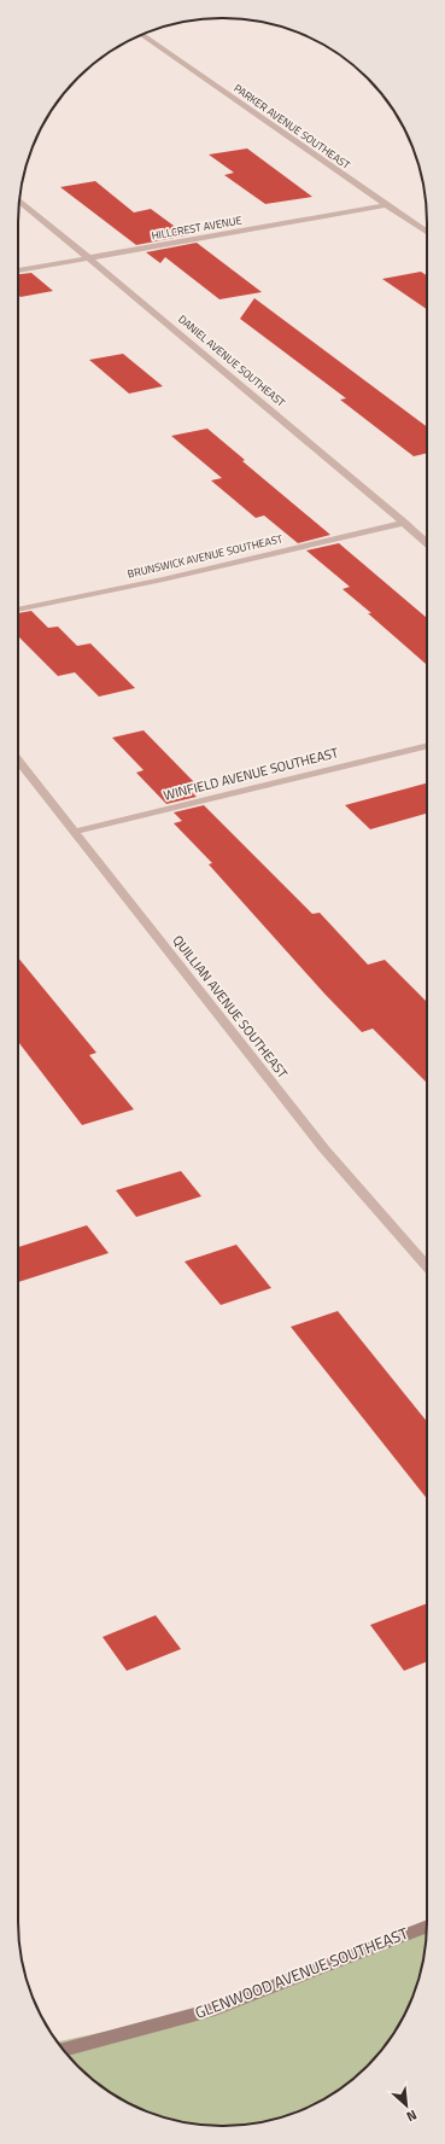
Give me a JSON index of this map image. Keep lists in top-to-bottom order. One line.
{"streets":{"main road":["GLENWOOD AVENUE SOUTHEAST"],"street":["PARKER AVENUE SOUTHEAST","HILLCREST AVENUE","DANIEL AVENUE SOUTHEAST","BRUNSWICK AVENUE SOUTHEAST","WINFIELD AVENUE SOUTHEAST","QUILLIAN AVENUE SOUTHEAST"]},"crossings":[["PARKER AVENUE SOUTHEAST","HILLCREST AVENUE"],["HILLCREST AVENUE","DANIEL AVENUE SOUTHEAST"],["DANIEL AVENUE SOUTHEAST","BRUNSWICK AVENUE SOUTHEAST"],["WINFIELD AVENUE SOUTHEAST","QUILLIAN AVENUE SOUTHEAST"]],"north":"bottom right"}
